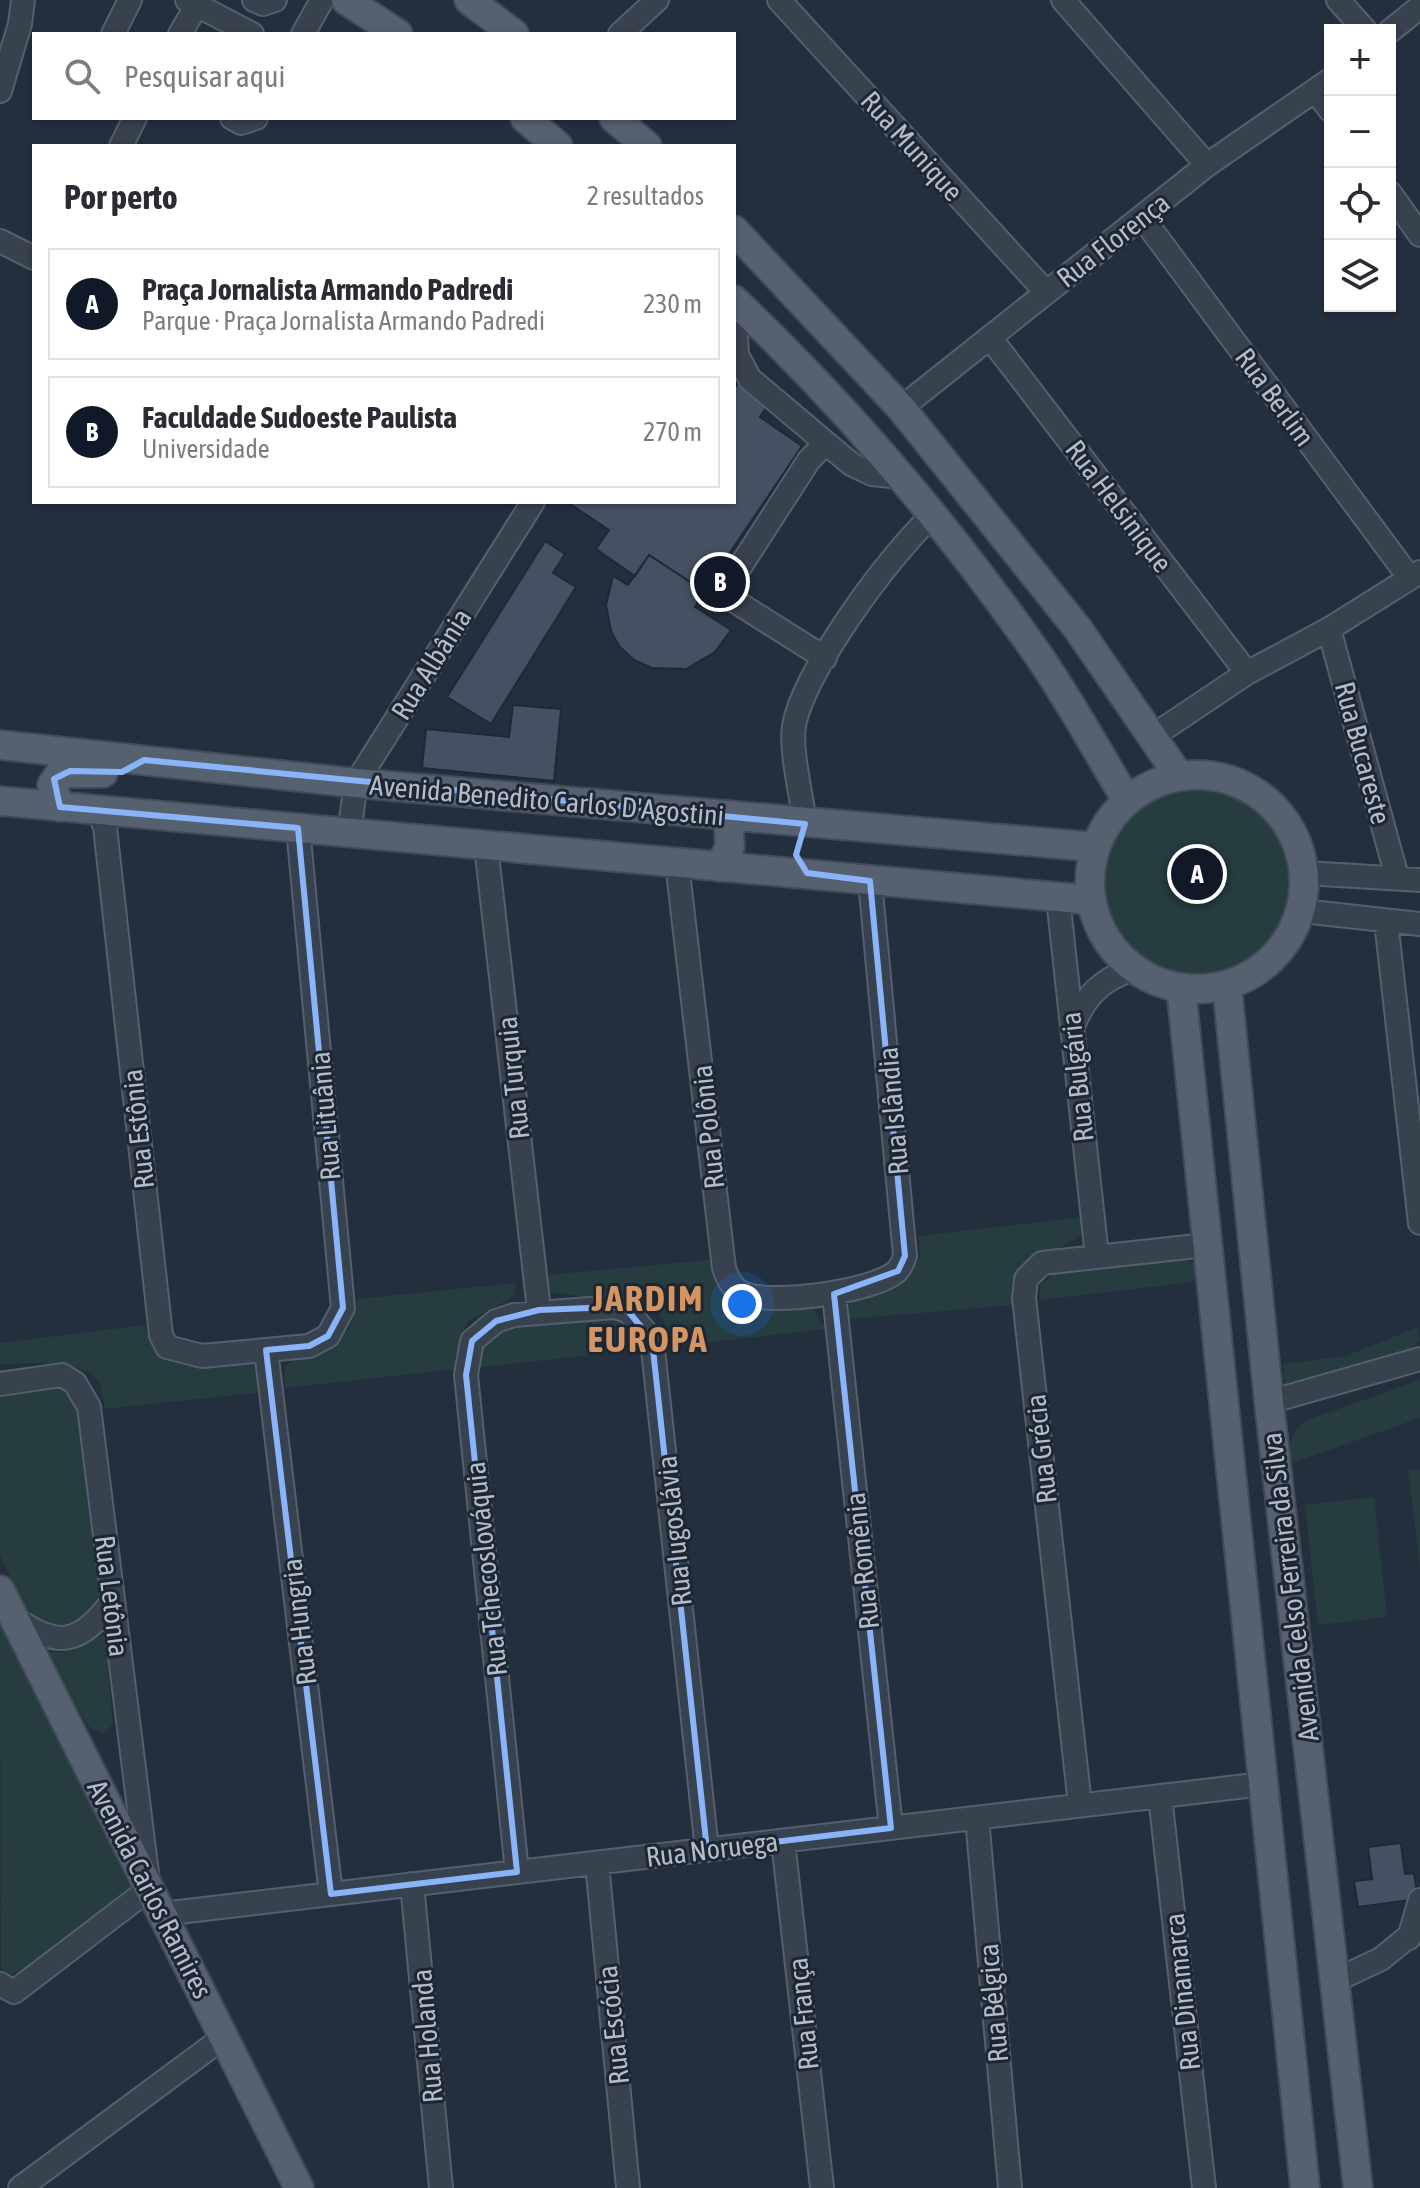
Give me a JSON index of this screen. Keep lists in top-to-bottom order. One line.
{"streets":{"main road":["Avenida Benedito Carlos D'Agostini","Avenida Celso Ferreira da Silva","Avenida Carlos Ramires"],"street":["Rua Munique","Rua Florença","Rua Berlim","Rua Helsinique","Rua Albânia","Rua Bucareste","Rua Bulgária","Rua Turquia","Rua Islândia","Rua Lituânia","Rua Polônia","Rua Estônia","Rua Grécia","Rua Iugoslávia","Rua Romênia","Rua Tchecoslováquia","Rua Letônia","Rua Hungria","Rua Noruega","Rua Dinamarca","Rua Bélgica","Rua França","Rua Escócia","Rua Holanda"]},"crossings":[["Rua Munique","Rua Florença"],["Rua Florença","Rua Berlim"],["Rua Florença","Rua Helsinique"],["Rua Albânia","Avenida Benedito Carlos D'Agostini"],["Avenida Benedito Carlos D'Agostini","Rua Bulgária"],["Avenida Benedito Carlos D'Agostini","Rua Turquia"],["Avenida Benedito Carlos D'Agostini","Rua Islândia"],["Avenida Benedito Carlos D'Agostini","Rua Lituânia"],["Avenida Benedito Carlos D'Agostini","Rua Polônia"],["Avenida Benedito Carlos D'Agostini","Rua Estônia"],["Avenida Benedito Carlos D'Agostini","Avenida Celso Ferreira da Silva"],["Rua Bulgária","Rua Grécia"],["Rua Turquia","Rua Iugoslávia"],["Rua Turquia","Rua Tchecoslováquia"],["Rua Islândia","Rua Polônia"],["Rua Islândia","Rua Romênia"],["Rua Lituânia","Rua Estônia"],["Rua Lituânia","Rua Hungria"],["Rua Polônia","Rua Romênia"],["Rua Estônia","Rua Hungria"],["Rua Grécia","Avenida Celso Ferreira da Silva"],["Rua Grécia","Rua Noruega"],["Rua Iugoslávia","Rua Tchecoslováquia"],["Rua Iugoslávia","Rua Noruega"],["Rua Romênia","Rua Noruega"],["Rua Tchecoslováquia","Rua Noruega"],["Avenida Celso Ferreira da Silva","Rua Noruega"],["Rua Letônia","Avenida Carlos Ramires"],["Rua Hungria","Rua Noruega"],["Rua Noruega","Avenida Carlos Ramires"],["Rua Noruega","Rua Dinamarca"],["Rua Noruega","Rua Bélgica"],["Rua Noruega","Rua França"],["Rua Noruega","Rua Escócia"],["Rua Noruega","Rua Holanda"]],"districts":["JARDIM EUROPA"],"page":{"map_buttons":["+","−"],"search":"Pesquisar aqui","heading":["Por perto","2 resultados"],"list":[{"mark":"A","name":"Praça Jornalista Armando Padredi","note":"Parque · Praça Jornalista Armando Padredi","value":"230 m"},{"mark":"B","name":"Faculdade Sudoeste Paulista","note":"Universidade","value":"270 m"}],"pins":["B","A"]}}
